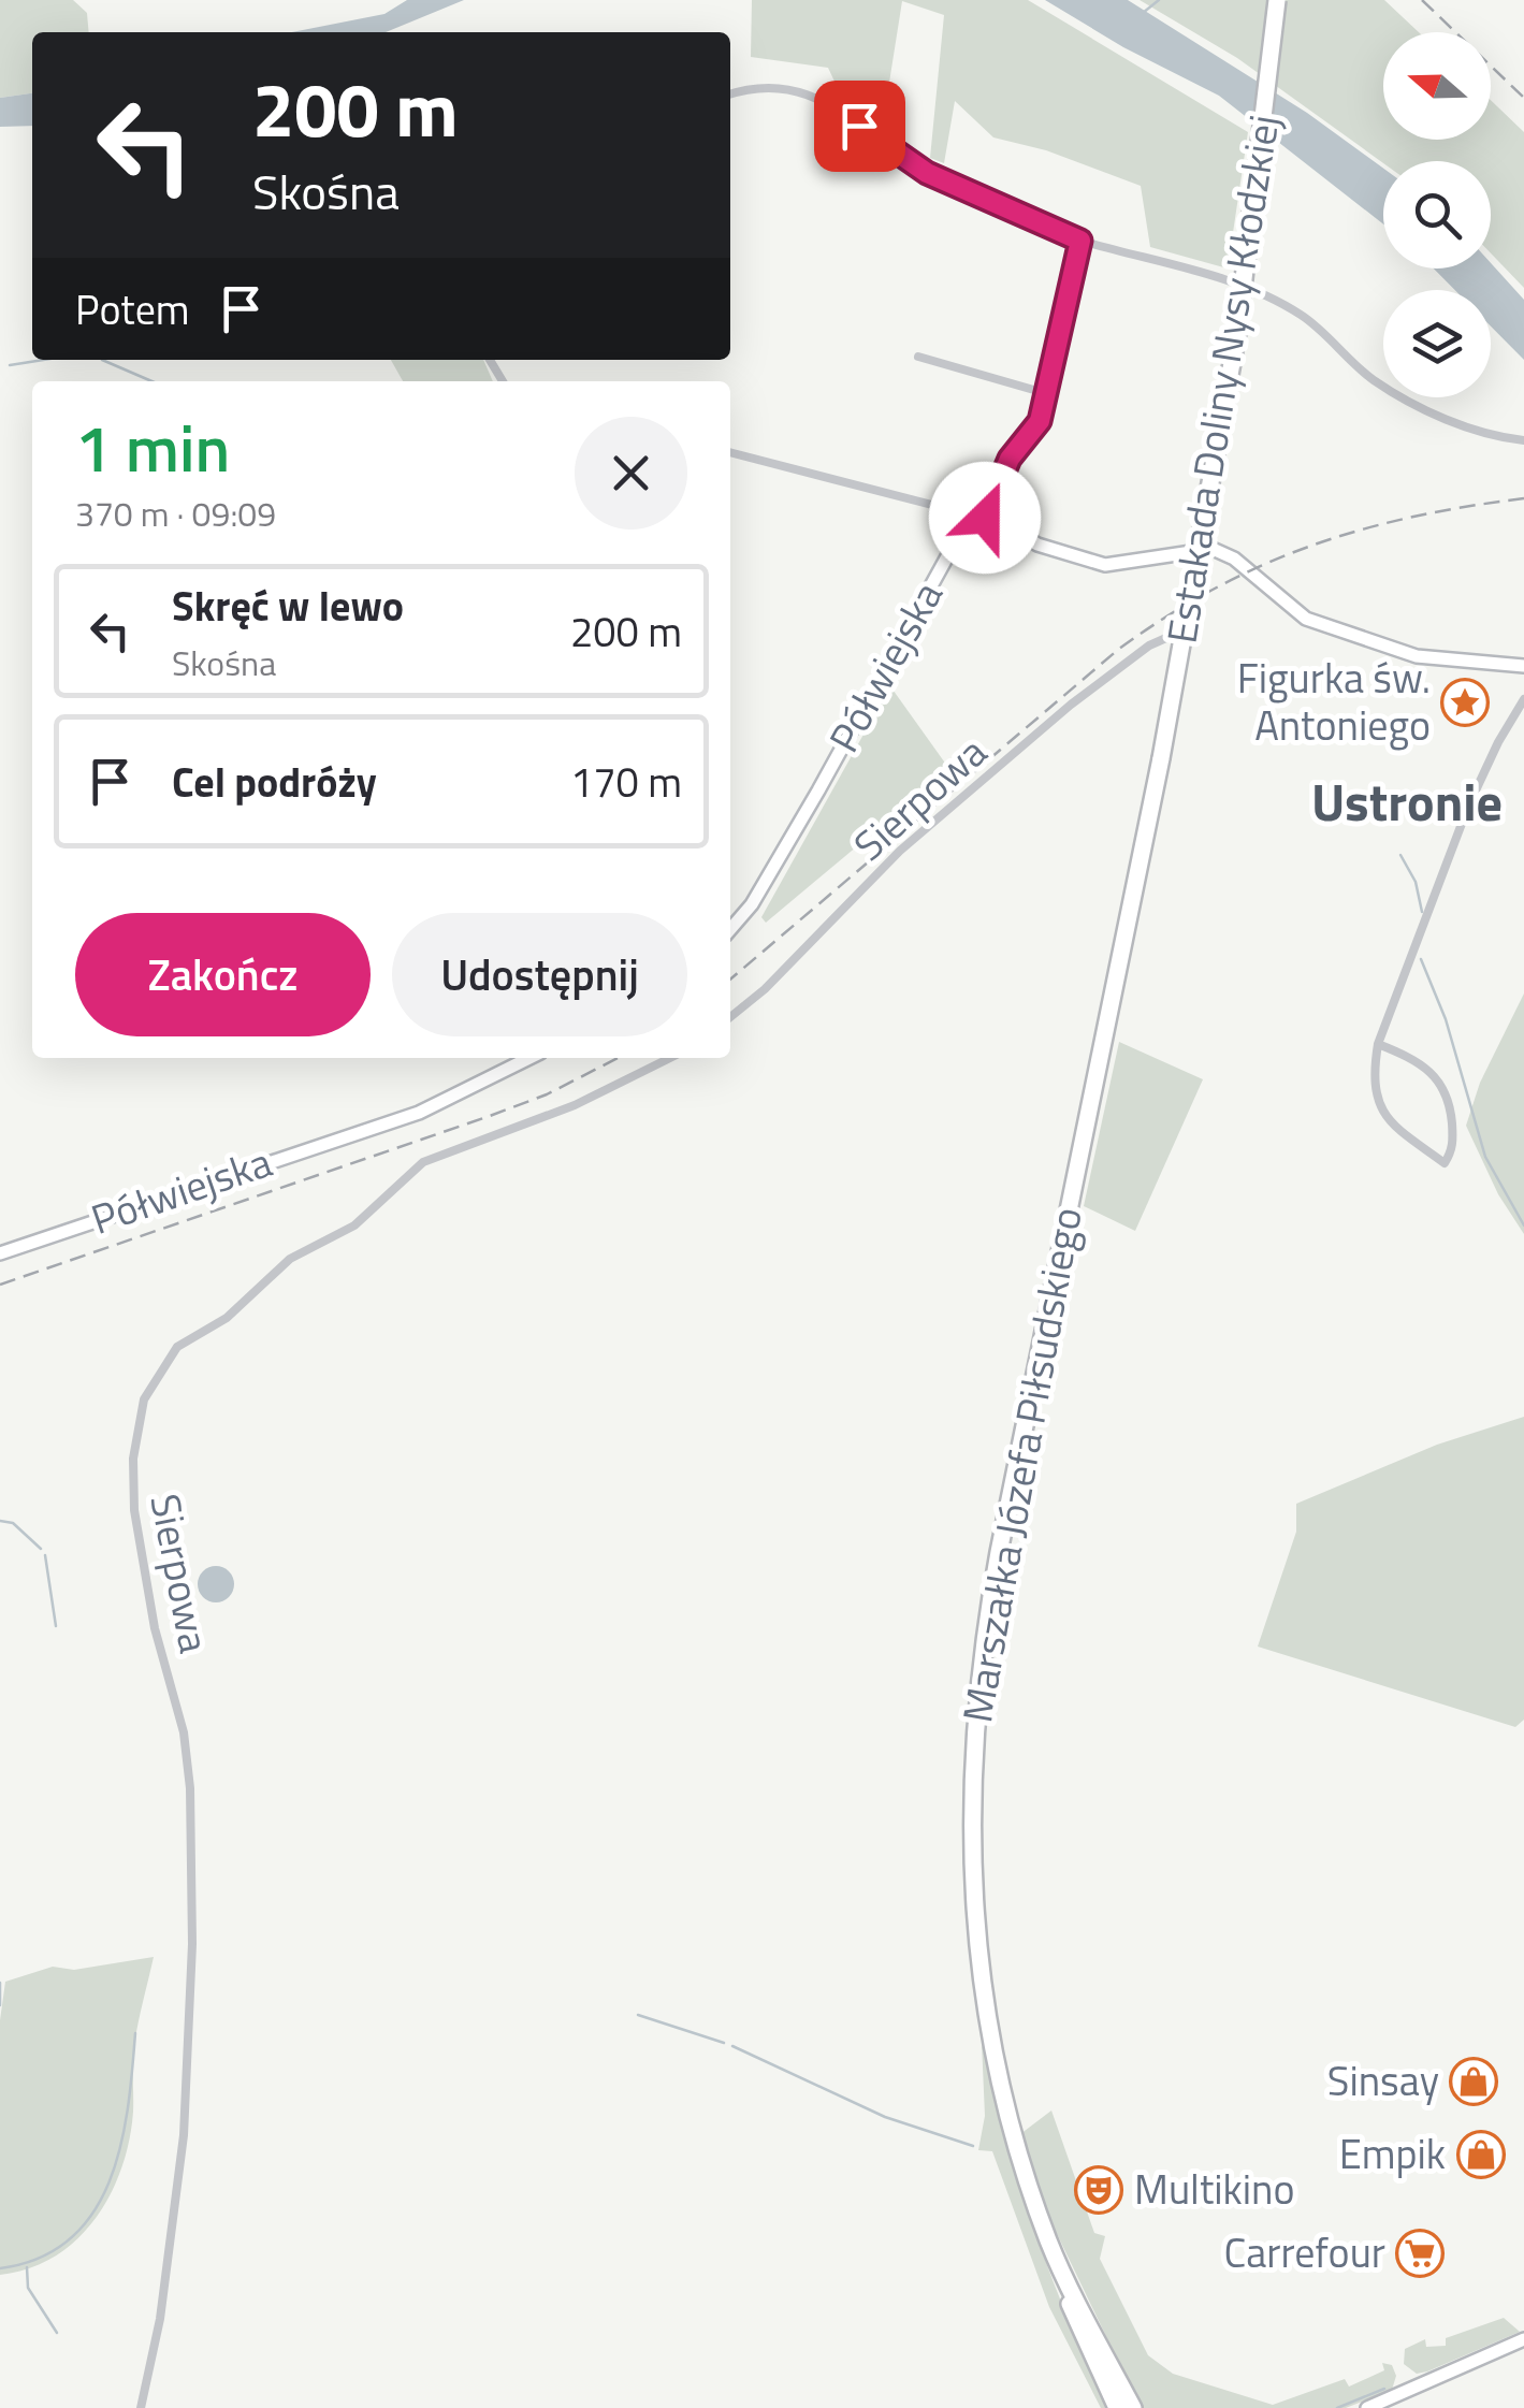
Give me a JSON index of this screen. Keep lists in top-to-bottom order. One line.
{"streets":{"highway":["Estakada Doliny Nysy Kłodzkiej","Marszałka Józefa Piłsudskiego"],"street":["Półwiejska","Sierpowa"]},"crossings":[["Estakada Doliny Nysy Kłodzkiej","Marszałka Józefa Piłsudskiego"]],"districts":["Ustronie"],"places":{"place":["Figurka św. Antoniego"],"shop":["Sinsay","Empik"],"theatre":["Multikino"],"supermarket":["Carrefour"]},"north":"left","page":{"turn":["200 m","Skośna"],"then":"Potem","heading":["1 min","370 m · 09:09"],"list":[{"name":"Skręć w lewo","note":"Skośna","value":"200 m"},{"name":"Cel podróży","value":"170 m"}],"buttons":["Zakończ","Udostępnij"]}}
